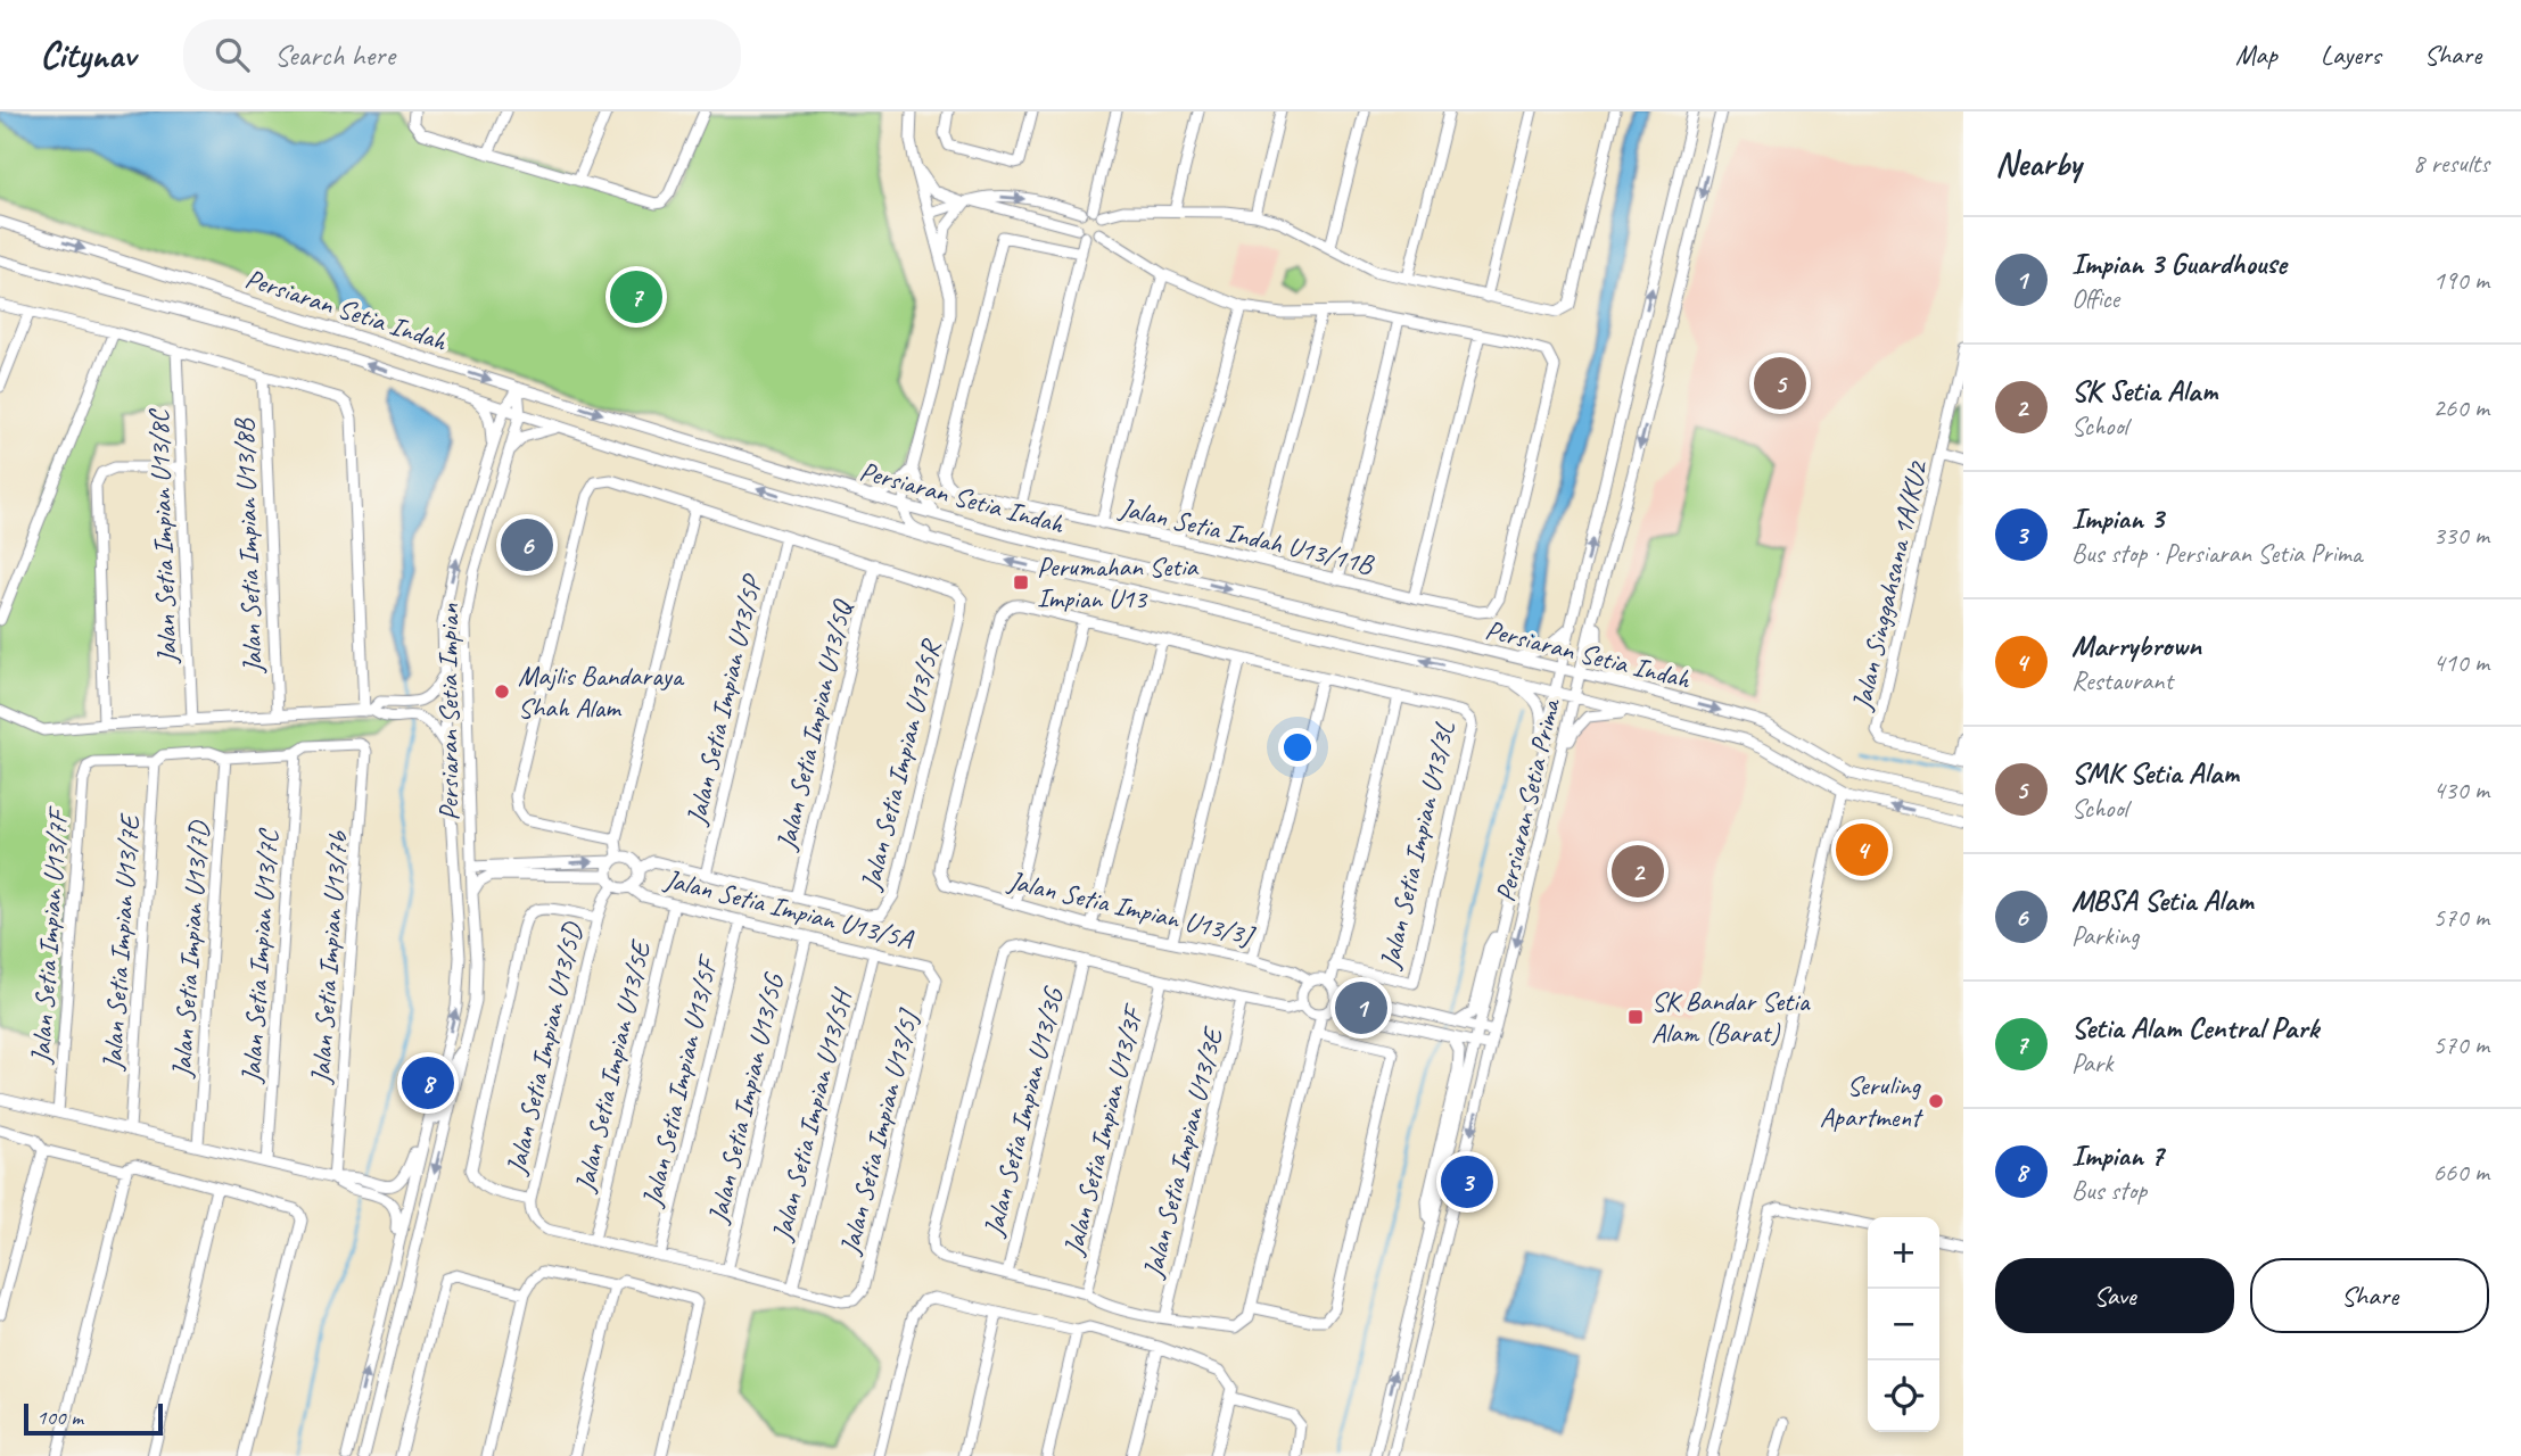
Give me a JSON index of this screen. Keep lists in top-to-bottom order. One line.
{"streets":{"street":["Persiaran Setia Indah","Jalan Setia Indah U13/11B","Jalan Setia Impian U13/8C","Jalan Setia Impian U13/8B","Jalan Singgahsana 1A/KU2","Jalan Setia Impian U13/5P","Persiaran Setia Impian","Jalan Setia Impian U13/5Q","Jalan Setia Impian U13/5R","Persiaran Setia Prima","Jalan Setia Impian U13/3L","Jalan Setia Impian U13/3J","Jalan Setia Impian U13/5A","Jalan Setia Impian U13/7F","Jalan Setia Impian U13/7E","Jalan Setia Impian U13/7D","Jalan Setia Impian U13/7C","Jalan Setia Impian U13/7b","Jalan Setia Impian U13/5D","Jalan Setia Impian U13/5E","Jalan Setia Impian U13/5F","Jalan Setia Impian U13/5G","Jalan Setia Impian U13/3G","Jalan Setia Impian U13/5H","Jalan Setia Impian U13/3F","Jalan Setia Impian U13/5J","Jalan Setia Impian U13/3E"]},"crossings":[["Persiaran Setia Indah","Persiaran Setia Impian"],["Persiaran Setia Indah","Persiaran Setia Prima"],["Jalan Setia Impian U13/5Q","Jalan Setia Impian U13/5R"],["Jalan Setia Impian U13/5A","Jalan Setia Impian U13/5D"],["Jalan Setia Impian U13/5A","Jalan Setia Impian U13/5E"],["Jalan Setia Impian U13/5A","Jalan Setia Impian U13/5F"],["Jalan Setia Impian U13/5A","Jalan Setia Impian U13/5G"],["Jalan Setia Impian U13/5A","Jalan Setia Impian U13/5H"],["Jalan Setia Impian U13/5A","Jalan Setia Impian U13/5J"],["Jalan Setia Impian U13/7F","Jalan Setia Impian U13/7E"],["Jalan Setia Impian U13/7C","Jalan Setia Impian U13/7b"],["Jalan Setia Impian U13/5D","Jalan Setia Impian U13/5E"],["Jalan Setia Impian U13/5H","Jalan Setia Impian U13/5J"]],"places":{"transit":["Perumahan Setia Impian U13","SK Bandar Setia Alam (Barat)"],"other":["Majlis Bandaraya Shah Alam","Seruling Apartment"]},"scale_bar":"100 m","page":{"header":"Citynav","search":"Search here","nav":["Map","Layers","Share"],"heading":["Nearby","8 results"],"list":[{"mark":"1","name":"Impian 3 Guardhouse","note":"Office","value":"190 m"},{"mark":"2","name":"SK Setia Alam","note":"School","value":"260 m"},{"mark":"3","name":"Impian 3","note":"Bus stop · Persiaran Setia Prima","value":"330 m"},{"mark":"4","name":"Marrybrown","note":"Restaurant","value":"410 m"},{"mark":"5","name":"SMK Setia Alam","note":"School","value":"430 m"},{"mark":"6","name":"MBSA Setia Alam","note":"Parking","value":"570 m"},{"mark":"7","name":"Setia Alam Central Park","note":"Park","value":"570 m"},{"mark":"8","name":"Impian 7","note":"Bus stop","value":"660 m"}],"pins":["7","5","6","4","2","1","8","3"],"map_buttons":["+","−"],"buttons":["Save","Share"],"scale":"100 m"}}
